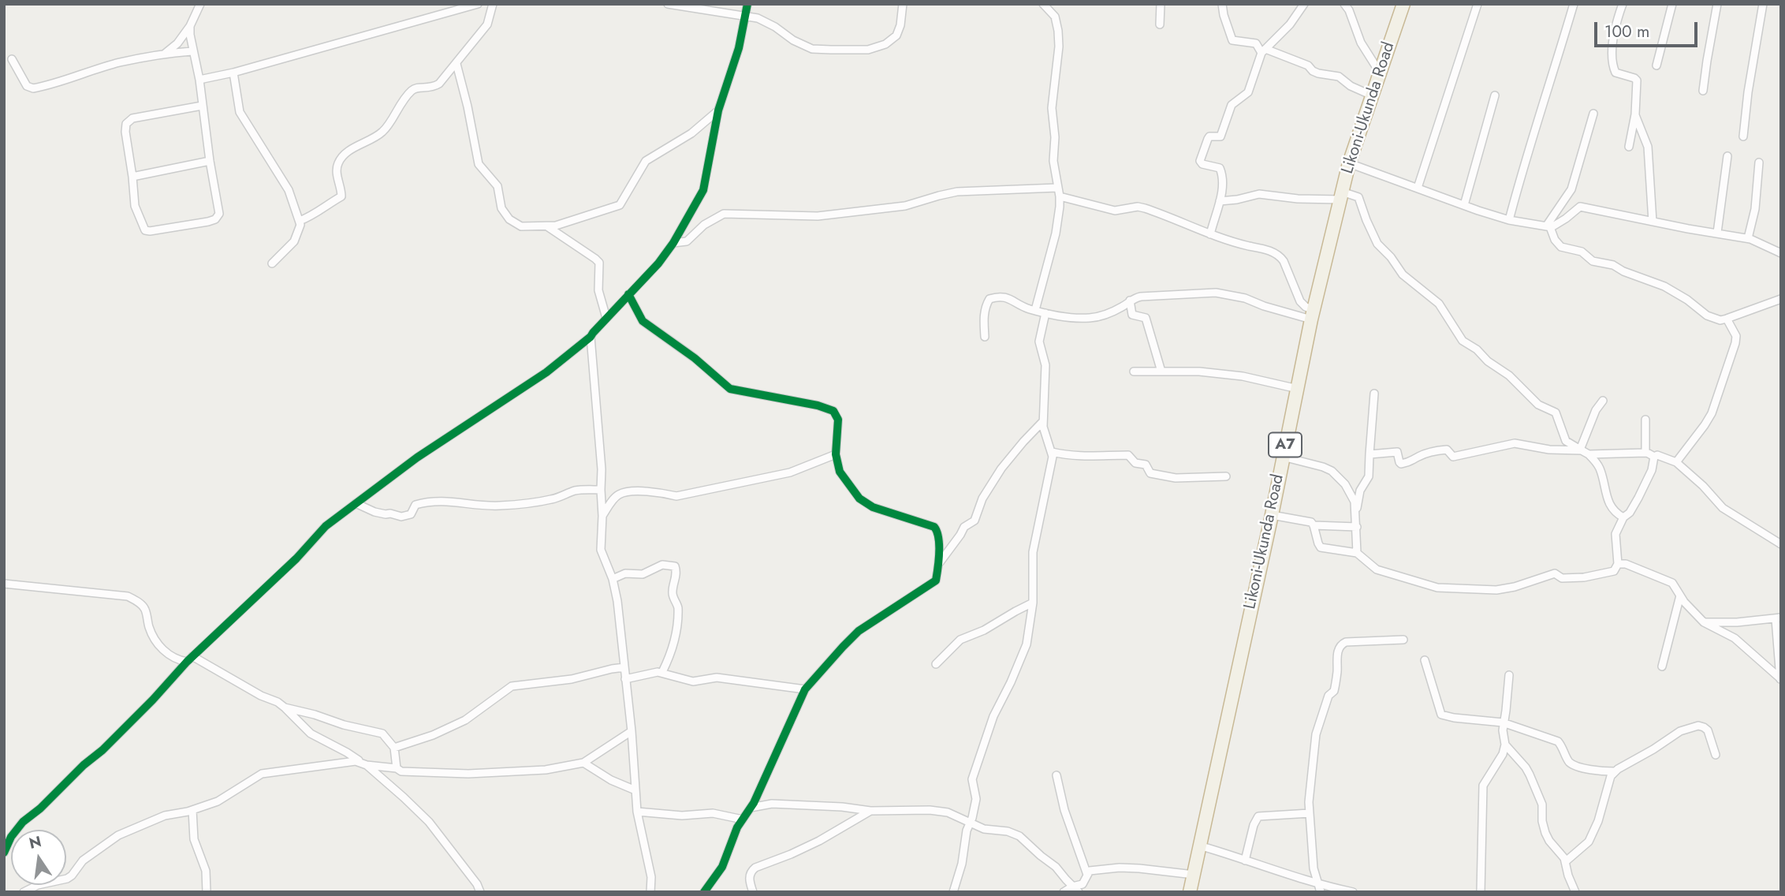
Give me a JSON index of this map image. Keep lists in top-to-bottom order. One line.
{"streets":{"highway":["Likoni-Ukunda Road","A7"]},"scale_bar":"100 m","north":"top"}
